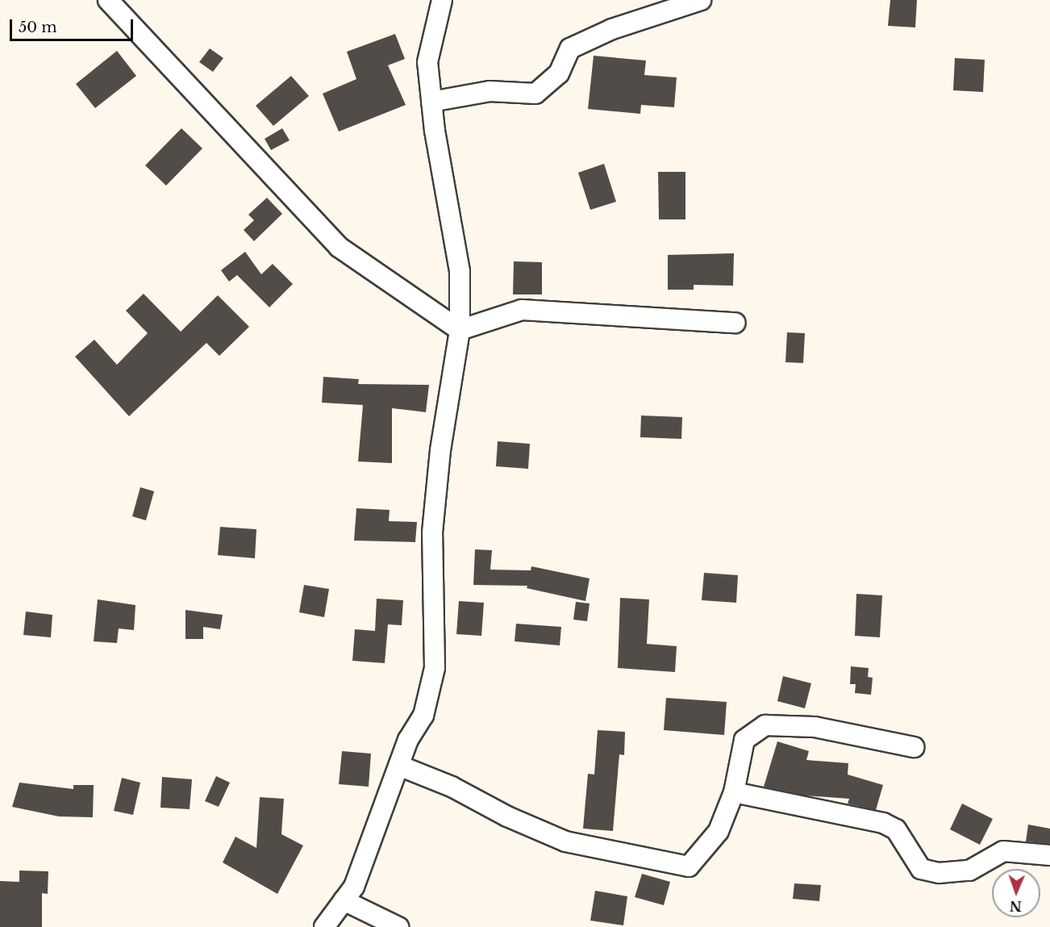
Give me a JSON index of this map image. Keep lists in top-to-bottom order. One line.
{"scale_bar":"50 m","north":"bottom"}
